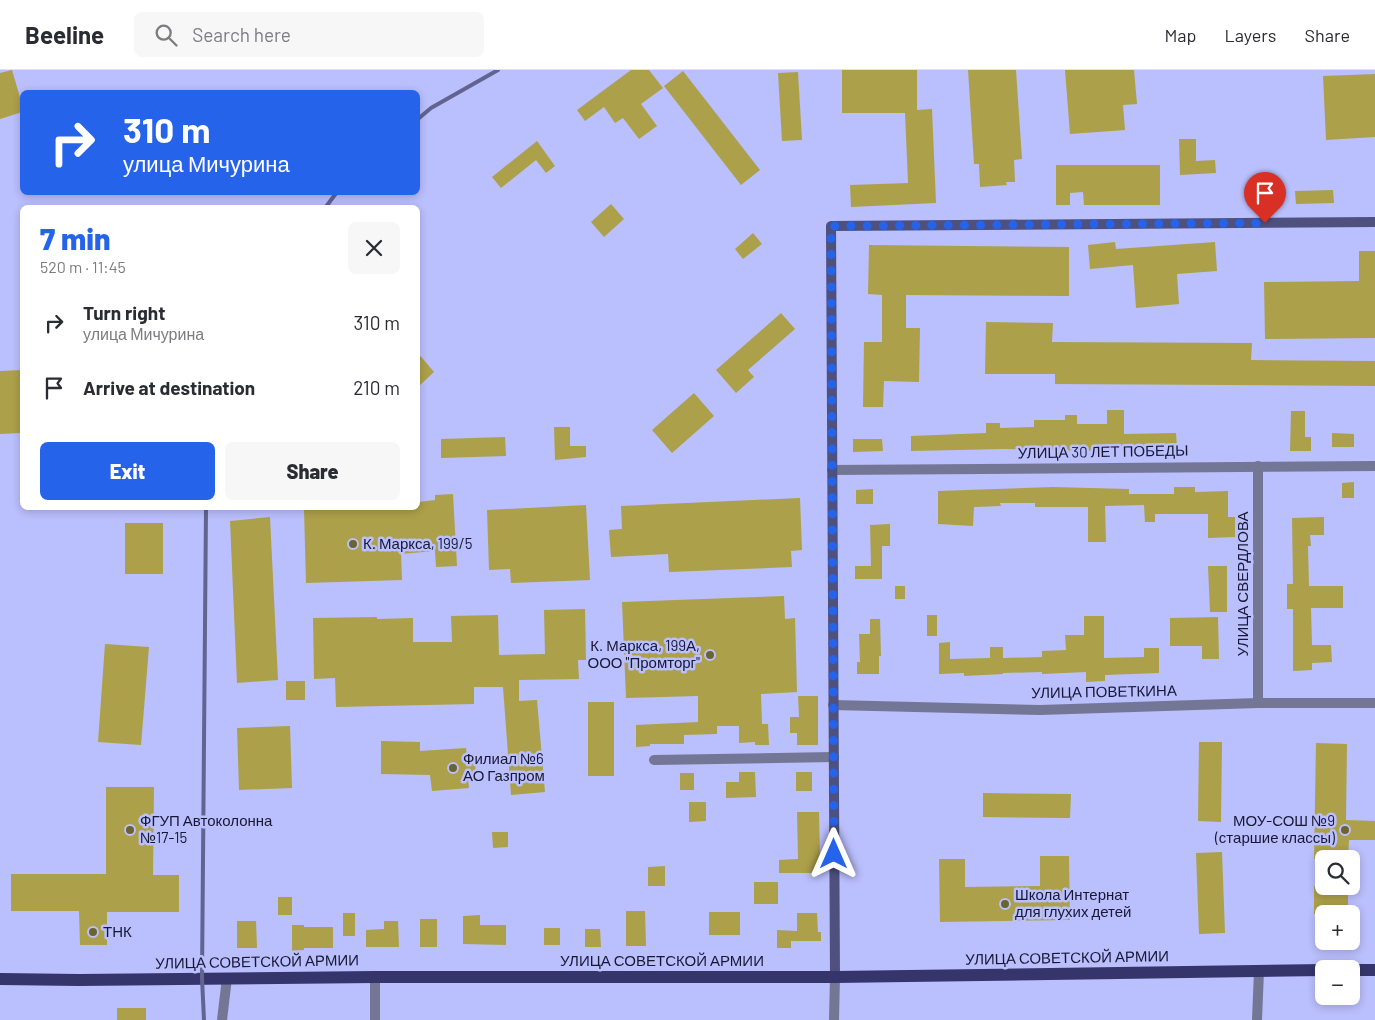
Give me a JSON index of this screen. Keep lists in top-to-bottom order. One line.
{"streets":{"main road":["УЛИЦА СОВЕТСКОЙ АРМИИ"],"street":["УЛИЦА 30 ЛЕТ ПОБЕДЫ","УЛИЦА СВЕРДЛОВА","УЛИЦА ПОВЕТКИНА"]},"crossings":[["УЛИЦА 30 ЛЕТ ПОБЕДЫ","УЛИЦА СВЕРДЛОВА"],["УЛИЦА СВЕРДЛОВА","УЛИЦА ПОВЕТКИНА"]],"places":["К. Маркса, 199/5","К. Маркса, 199А, ООО \"Промторг\"","Филиал №6 АО Газпром","ФГУП Автоколонна №17-15","МОУ-СОШ №9 (старшие классы)","Школа Интернат для глухих детей","ТНК"],"page":{"header":"Beeline","search":"Search here","nav":["Map","Layers","Share"],"turn":["310 m","улица Мичурина"],"heading":["7 min","520 m · 11:45"],"list":[{"name":"Turn right","note":"улица Мичурина","value":"310 m"},{"name":"Arrive at destination","value":"210 m"}],"buttons":["Exit","Share"],"map_buttons":["+","−"]}}
